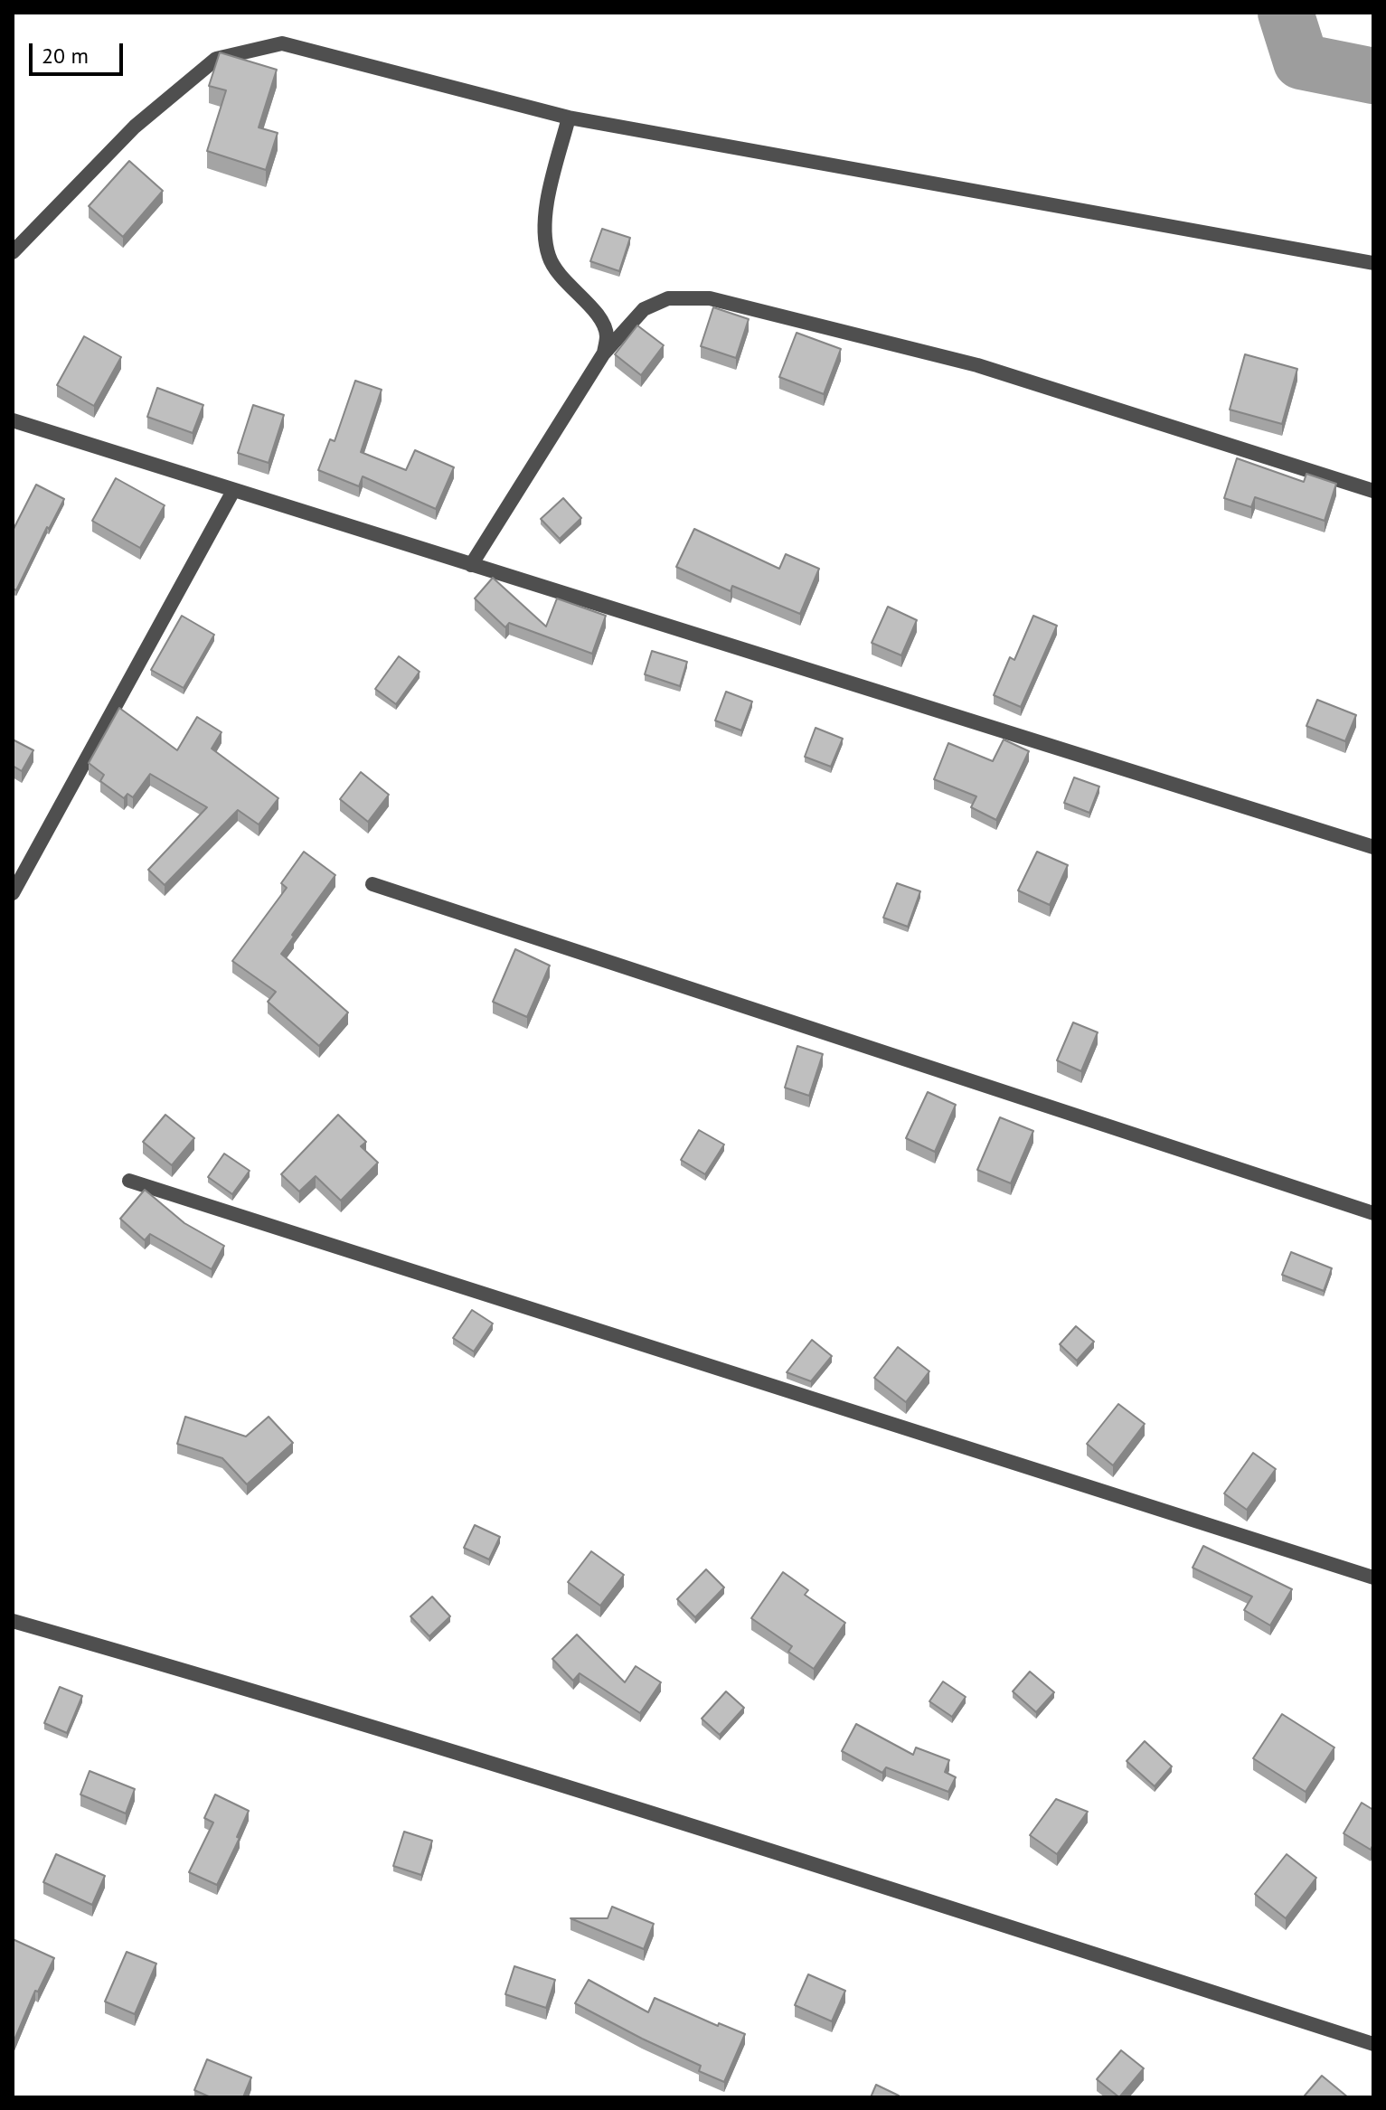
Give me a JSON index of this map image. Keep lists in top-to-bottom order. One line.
{"scale_bar":"20 m"}
